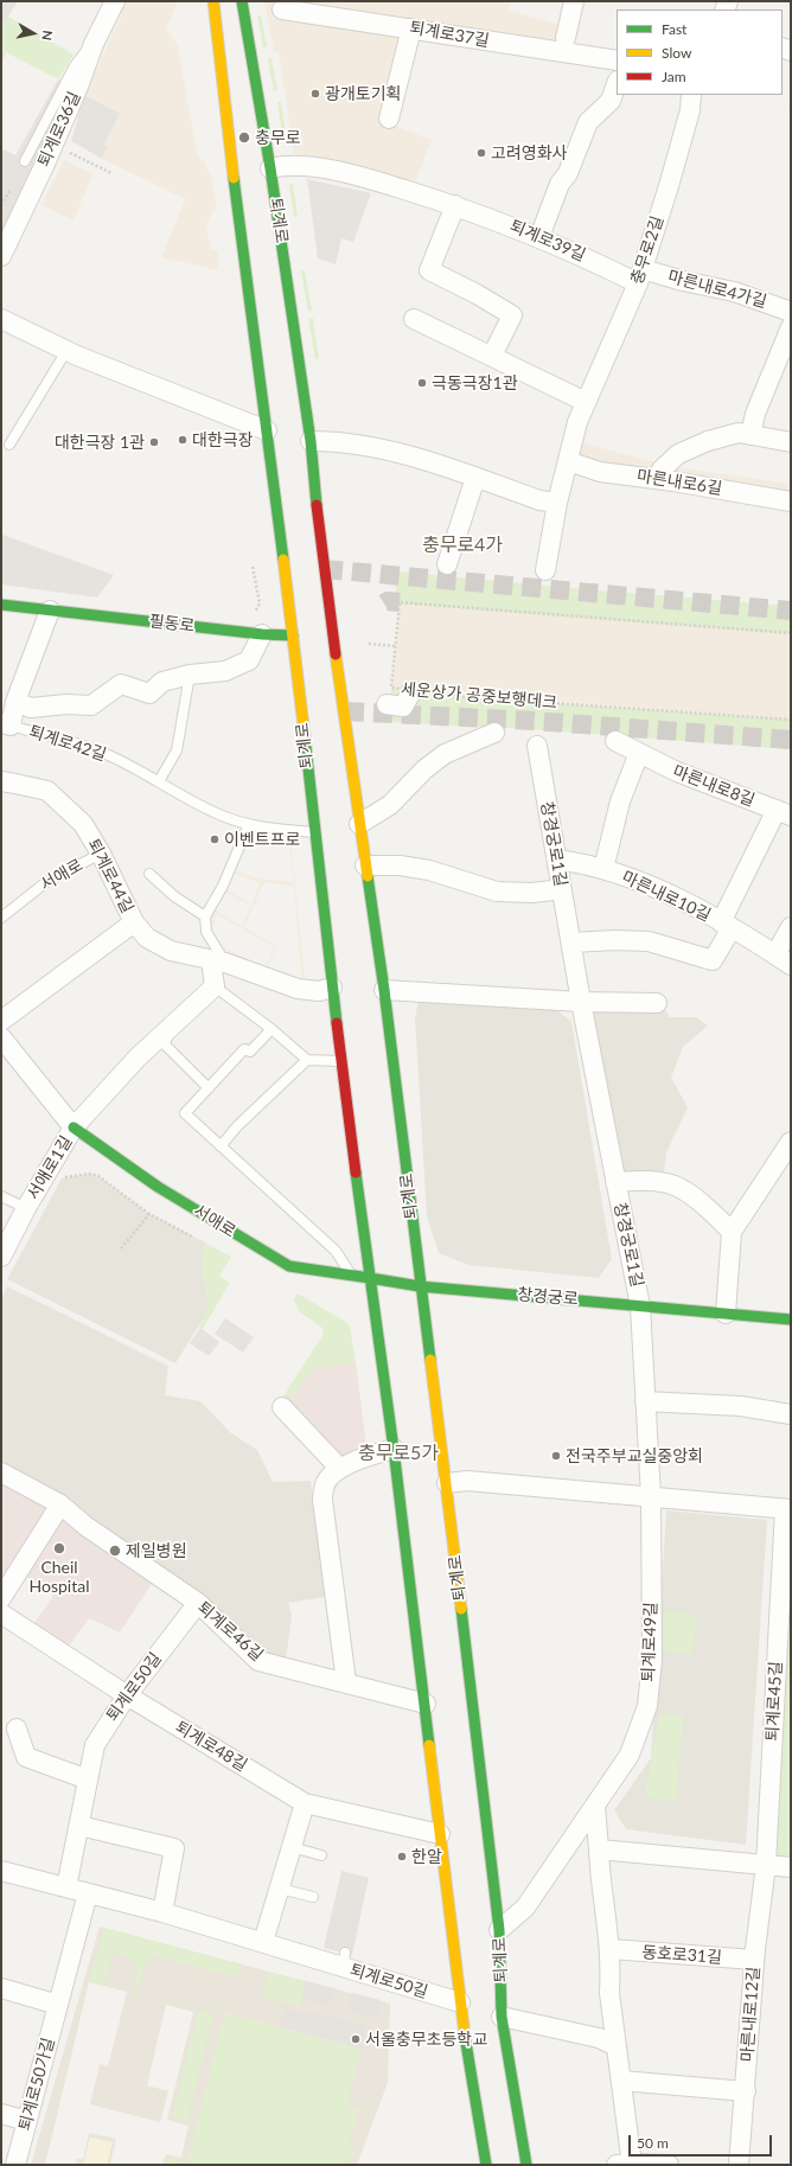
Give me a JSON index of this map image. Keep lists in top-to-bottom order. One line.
{"streets":{"main road":["퇴계로","필동로","서애로","창경궁로"],"street":["퇴계로37길","퇴계로36길","퇴계로39길","충무로2길","마른내로4가길","마른내로6길","마른내로8길","창경궁로1길","퇴계로44길","마른내로10길","서애로1길","퇴계로46길","퇴계로49길","퇴계로50길","퇴계로45길","퇴계로48길","동호로31길","마른내로12길","퇴계로50가길"],"lane":["퇴계로42길"],"path":["세운상가 공중보행데크"]},"crossings":[["퇴계로","퇴계로39길"],["퇴계로","필동로"],["퇴계로","퇴계로42길"],["퇴계로","서애로"],["퇴계로","퇴계로44길"],["퇴계로","창경궁로"],["퇴계로","퇴계로46길"],["퇴계로","퇴계로49길"],["퇴계로","퇴계로50길"],["퇴계로","퇴계로45길"],["퇴계로","퇴계로48길"],["퇴계로39길","충무로2길"],["퇴계로39길","마른내로4가길"],["충무로2길","마른내로4가길"],["충무로2길","마른내로6길"],["마른내로8길","마른내로10길"],["창경궁로1길","마른내로10길"],["창경궁로1길","창경궁로"],["창경궁로1길","퇴계로49길"],["서애로","퇴계로44길"],["서애로","서애로1길"],["서애로","창경궁로"],["창경궁로","퇴계로49길"],["퇴계로46길","퇴계로50길"],["퇴계로49길","퇴계로45길"],["퇴계로50길","퇴계로48길"],["퇴계로50길","퇴계로50가길"],["퇴계로45길","마른내로12길"],["동호로31길","마른내로12길"]],"districts":["충무로4가","충무로5가"],"places":["광개토기획","충무로","고려영화사","극동극장1관","대한극장","대한극장 1관","이벤트프로","전국주부교실중앙회","Cheil Hospital","제일병원","한알","서울충무초등학교"],"legend":["Fast","Slow","Jam"],"scale_bar":"50 m","north":"right"}
